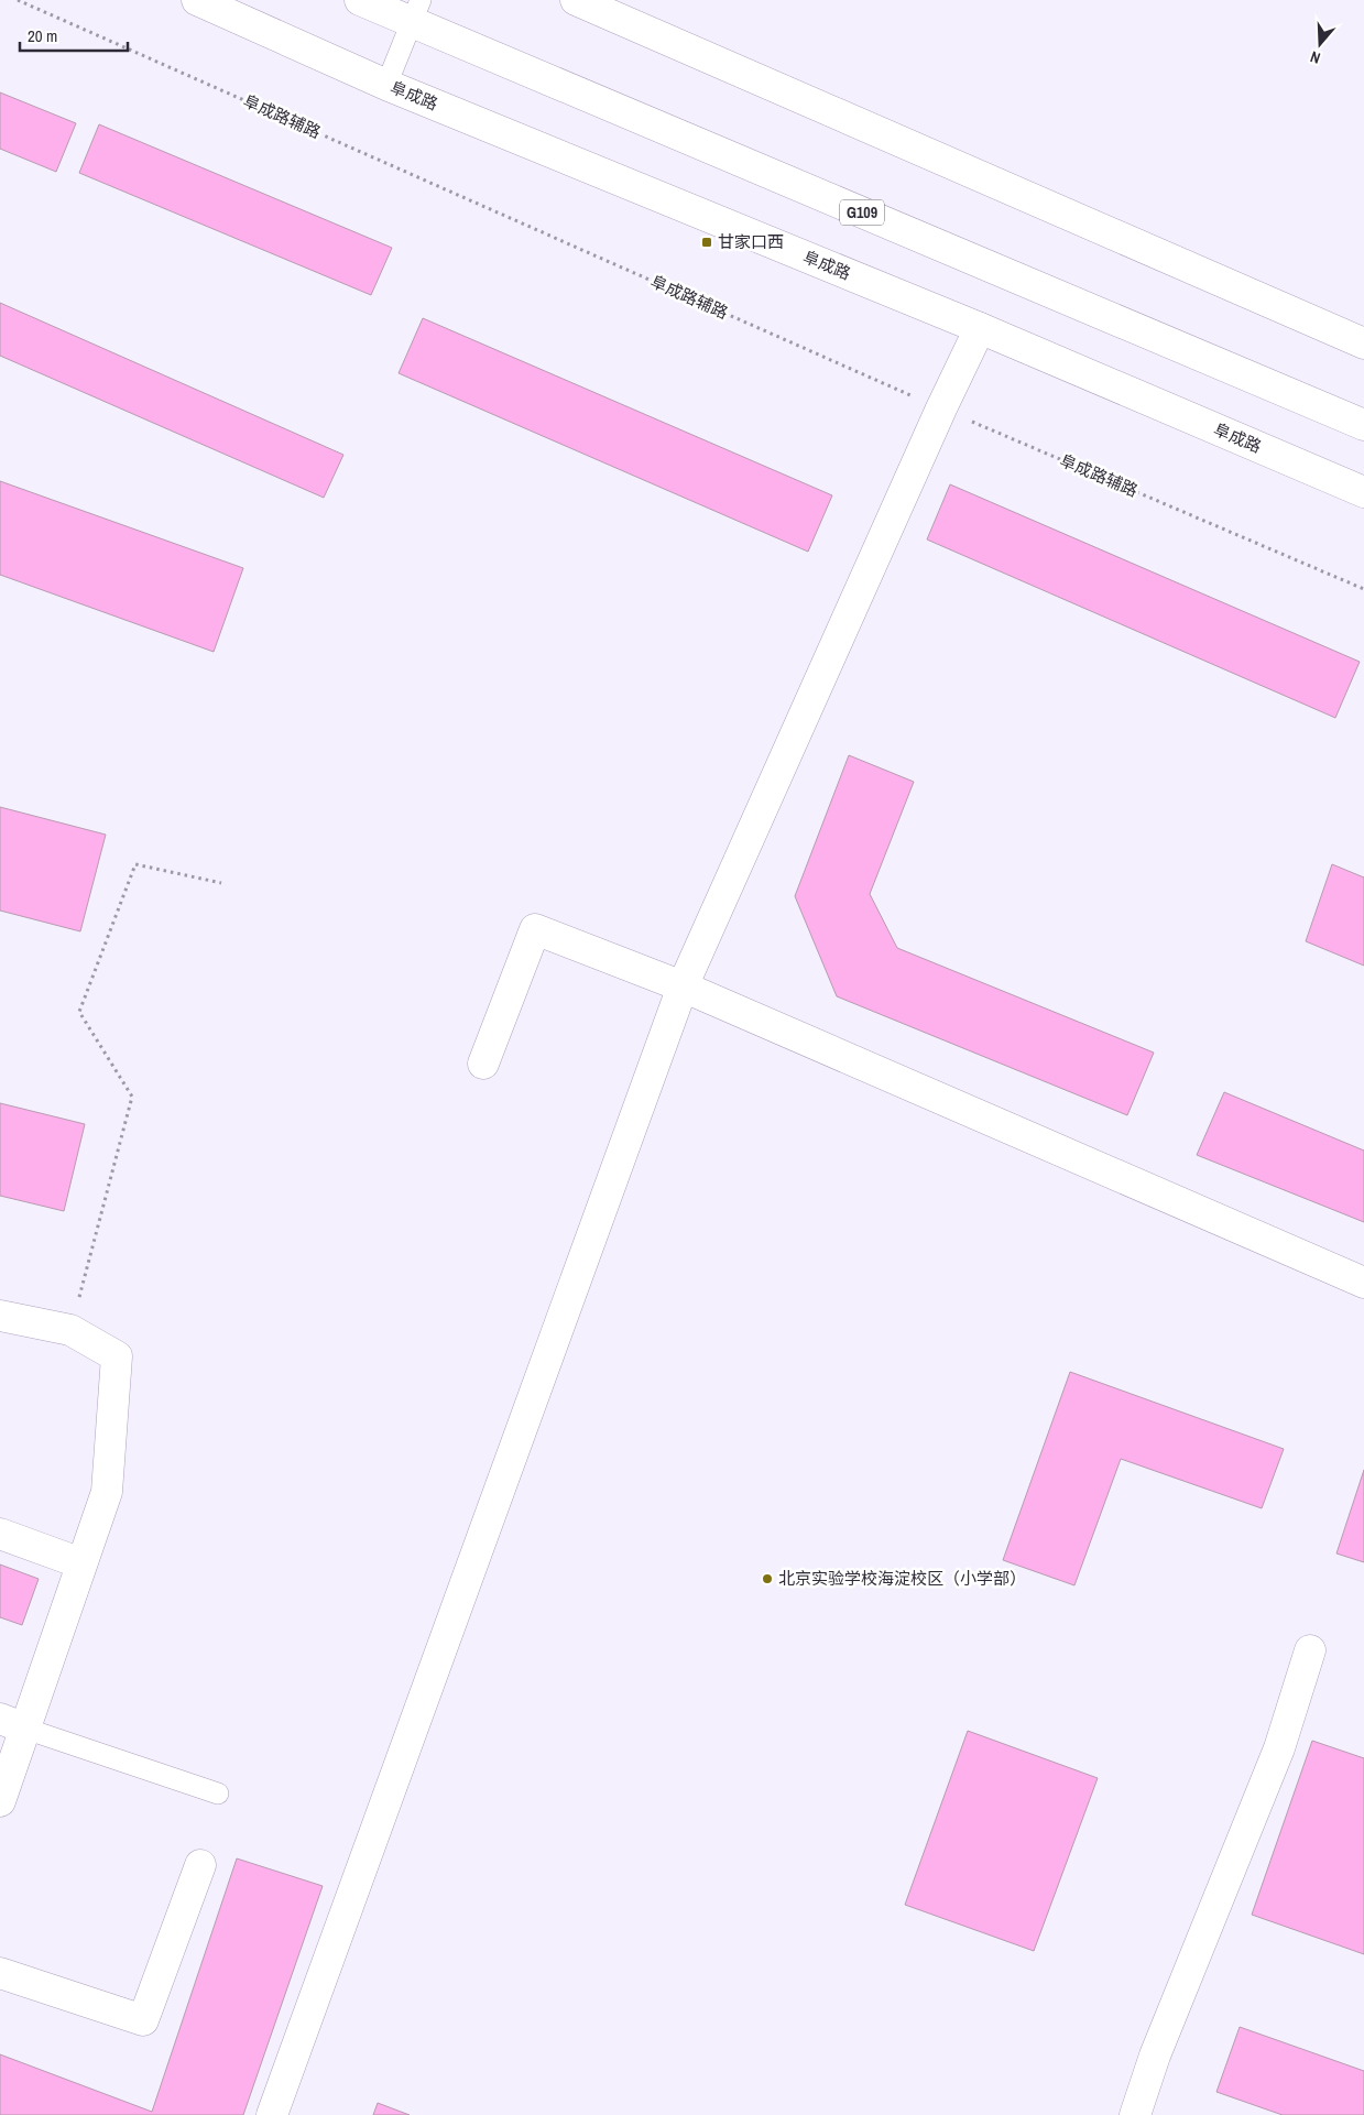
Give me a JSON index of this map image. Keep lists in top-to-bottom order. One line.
{"streets":{"main road":["阜成路","G109"],"path":["阜成路辅路"]},"places":{"transit":["甘家口西"],"other":["北京实验学校海淀校区（小学部）"]},"scale_bar":"20 m","north":"bottom"}
